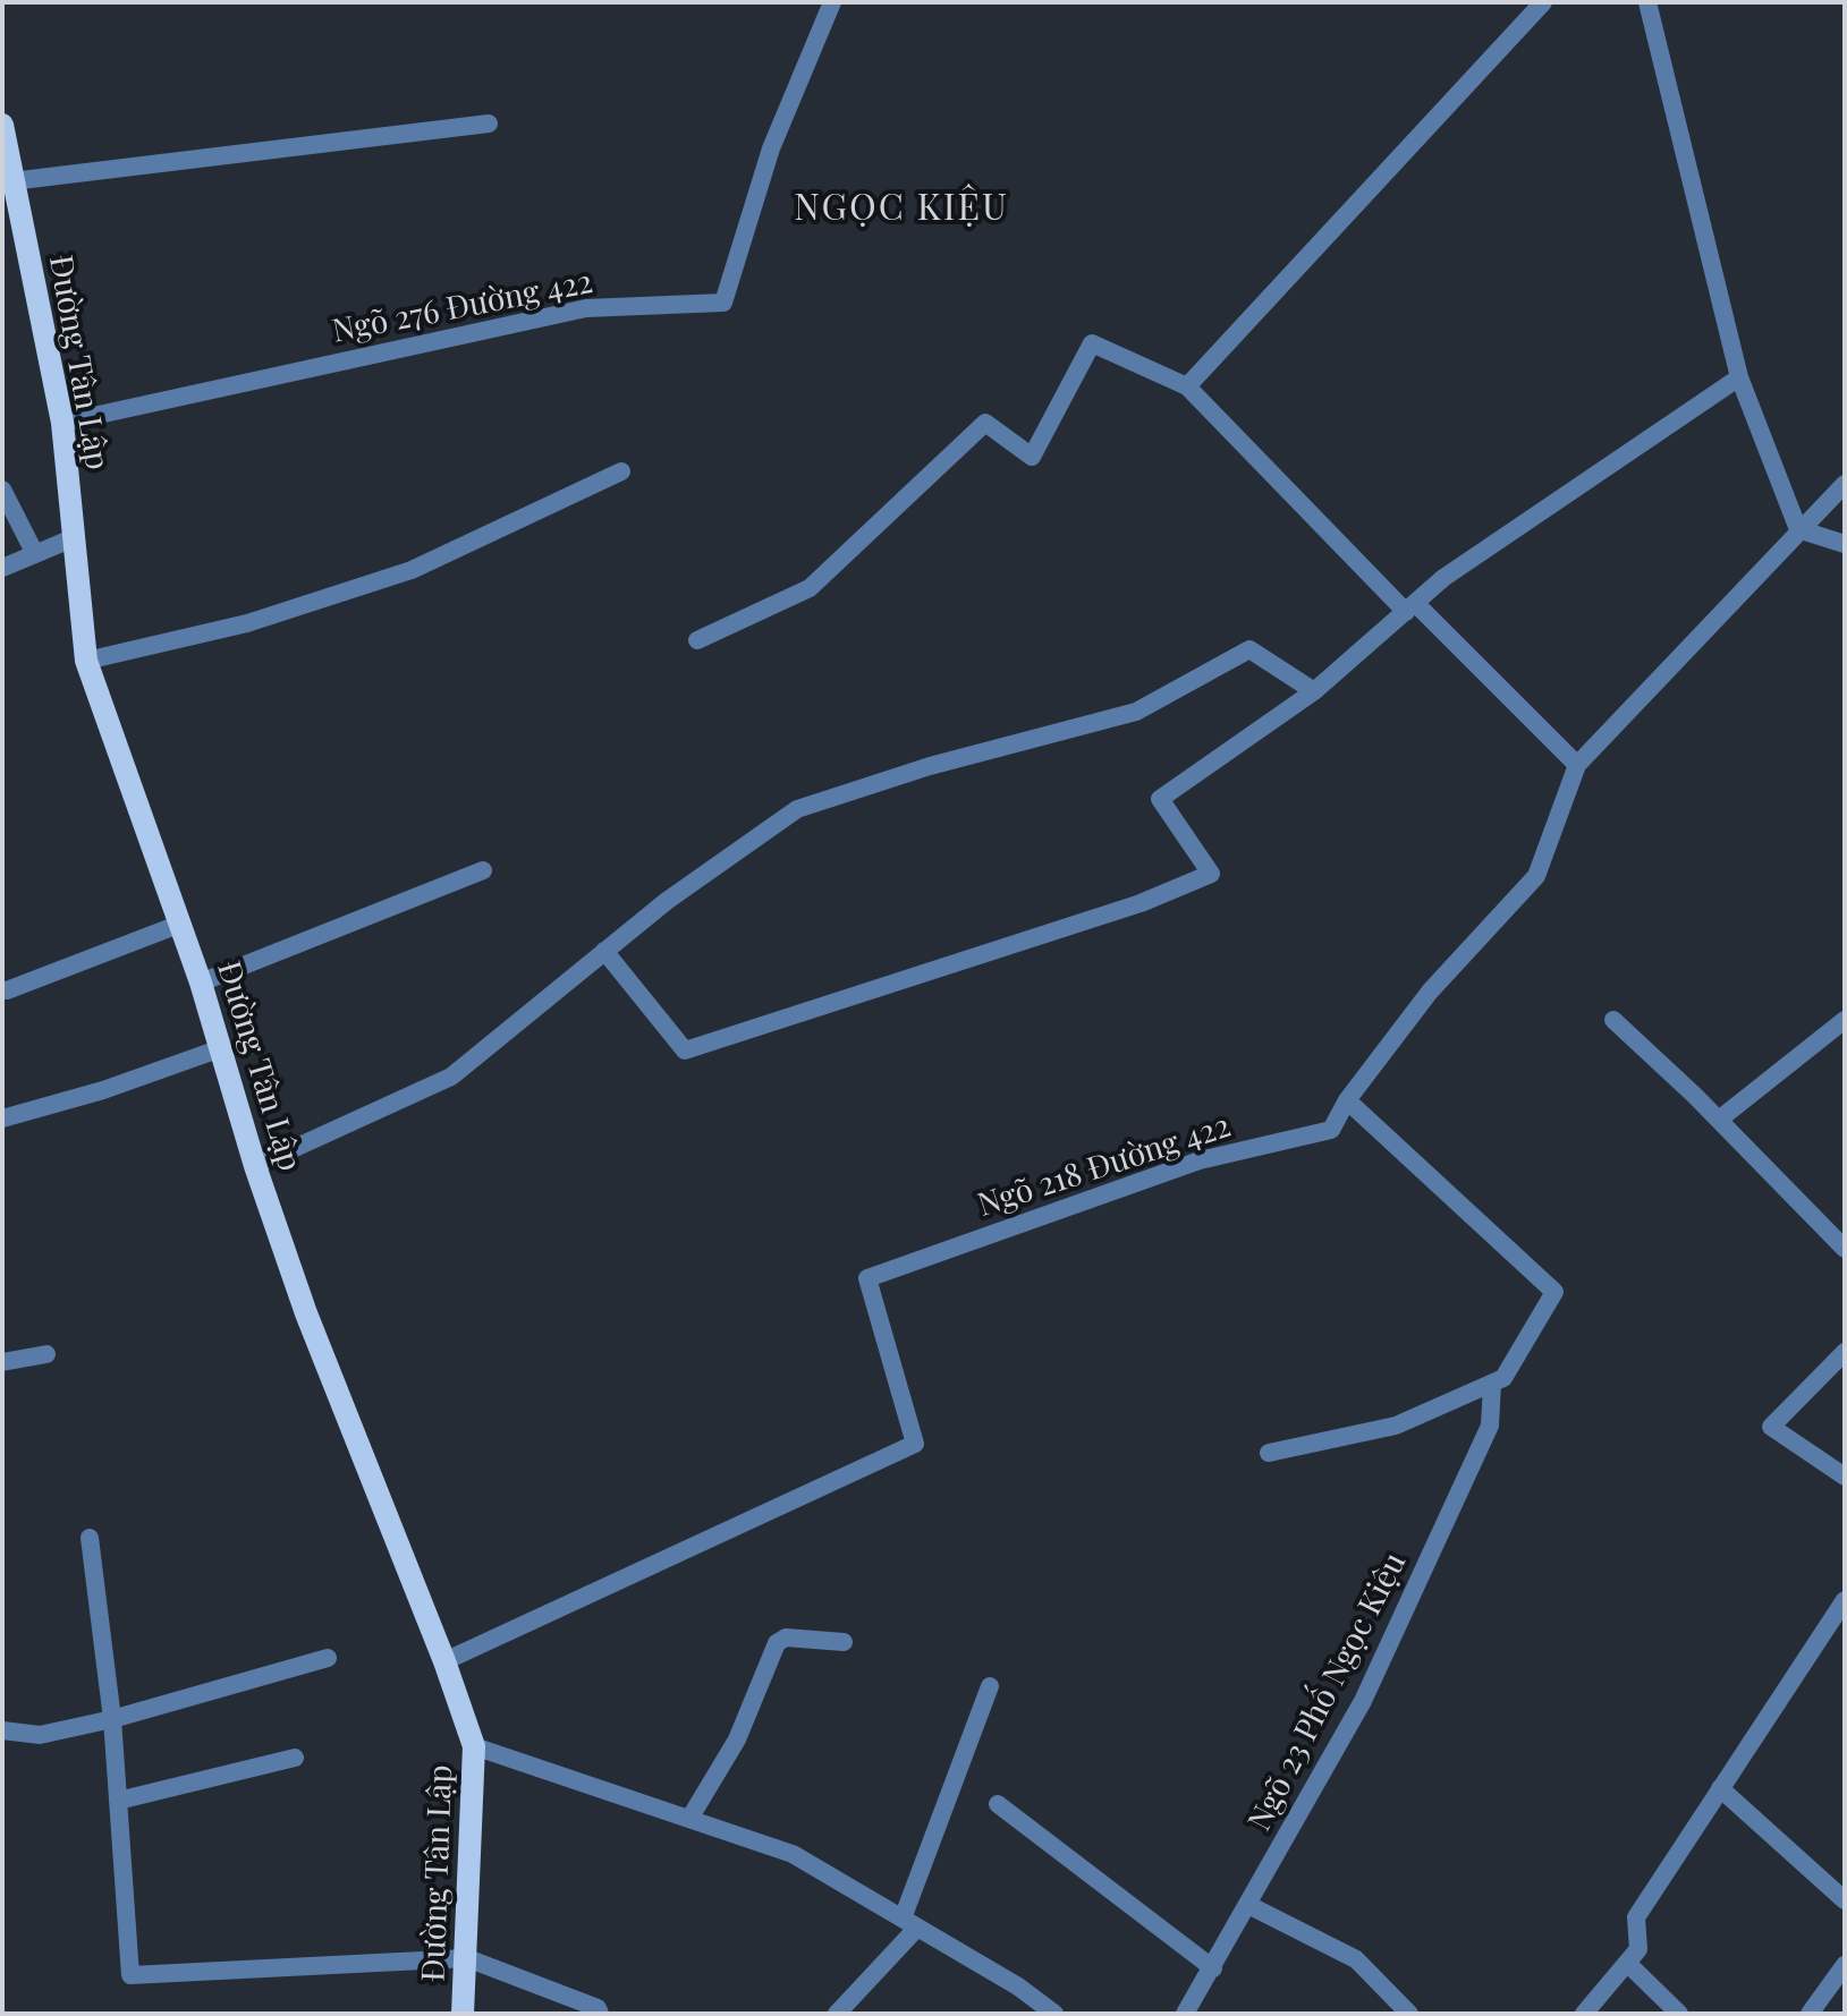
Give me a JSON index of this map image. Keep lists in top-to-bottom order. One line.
{"streets":{"main road":["Đường Tân Lập"],"street":["Ngõ 276 Đường 422","Ngõ 218 Đường 422","Ngõ 23 Phố Ngọc Kiệu"]},"crossings":[["Ngõ 276 Đường 422","Đường Tân Lập"],["Đường Tân Lập","Ngõ 218 Đường 422"]],"districts":["NGỌC KIỆU"]}
